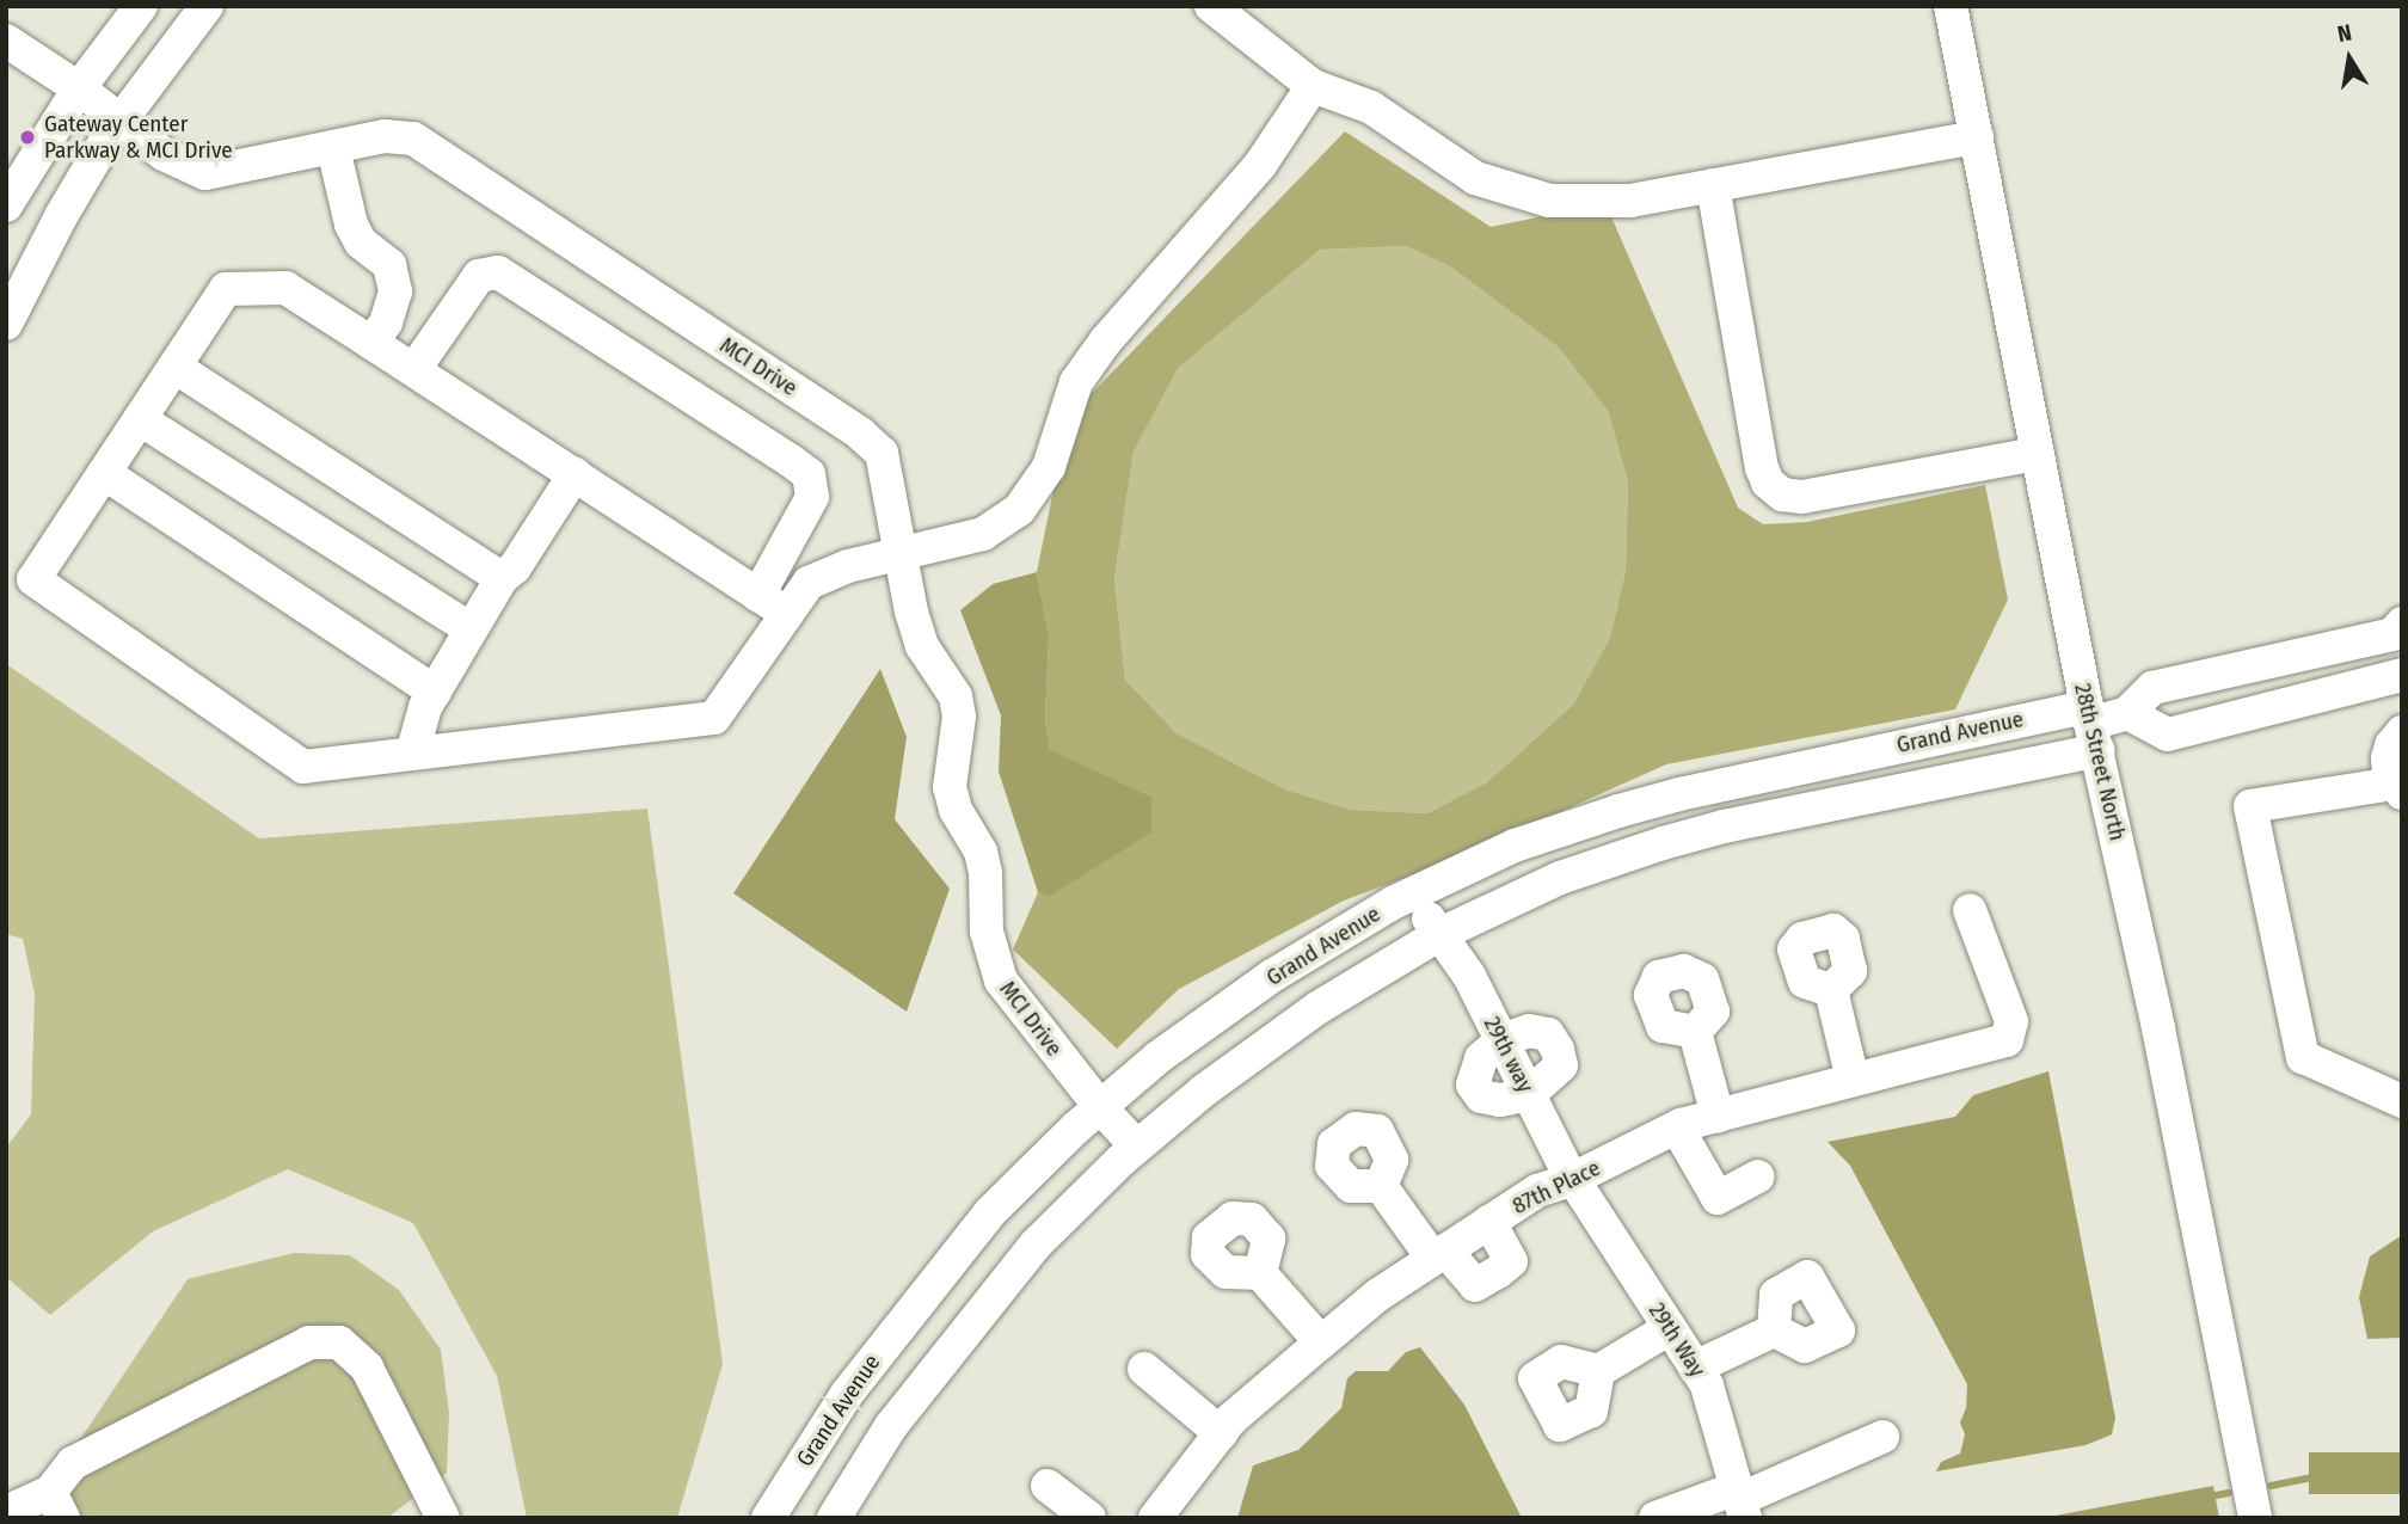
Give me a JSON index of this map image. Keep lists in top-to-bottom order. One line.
{"streets":{"street":["MCI Drive","Grand Avenue","28th Street North","29th way","87th Place","29th Way"]},"crossings":[["MCI Drive","Grand Avenue"],["Grand Avenue","28th Street North"],["Grand Avenue","29th way"],["29th way","87th Place"],["29th way","29th Way"],["87th Place","29th Way"]],"places":["Gateway Center Parkway & MCI Drive"],"north":"top"}
